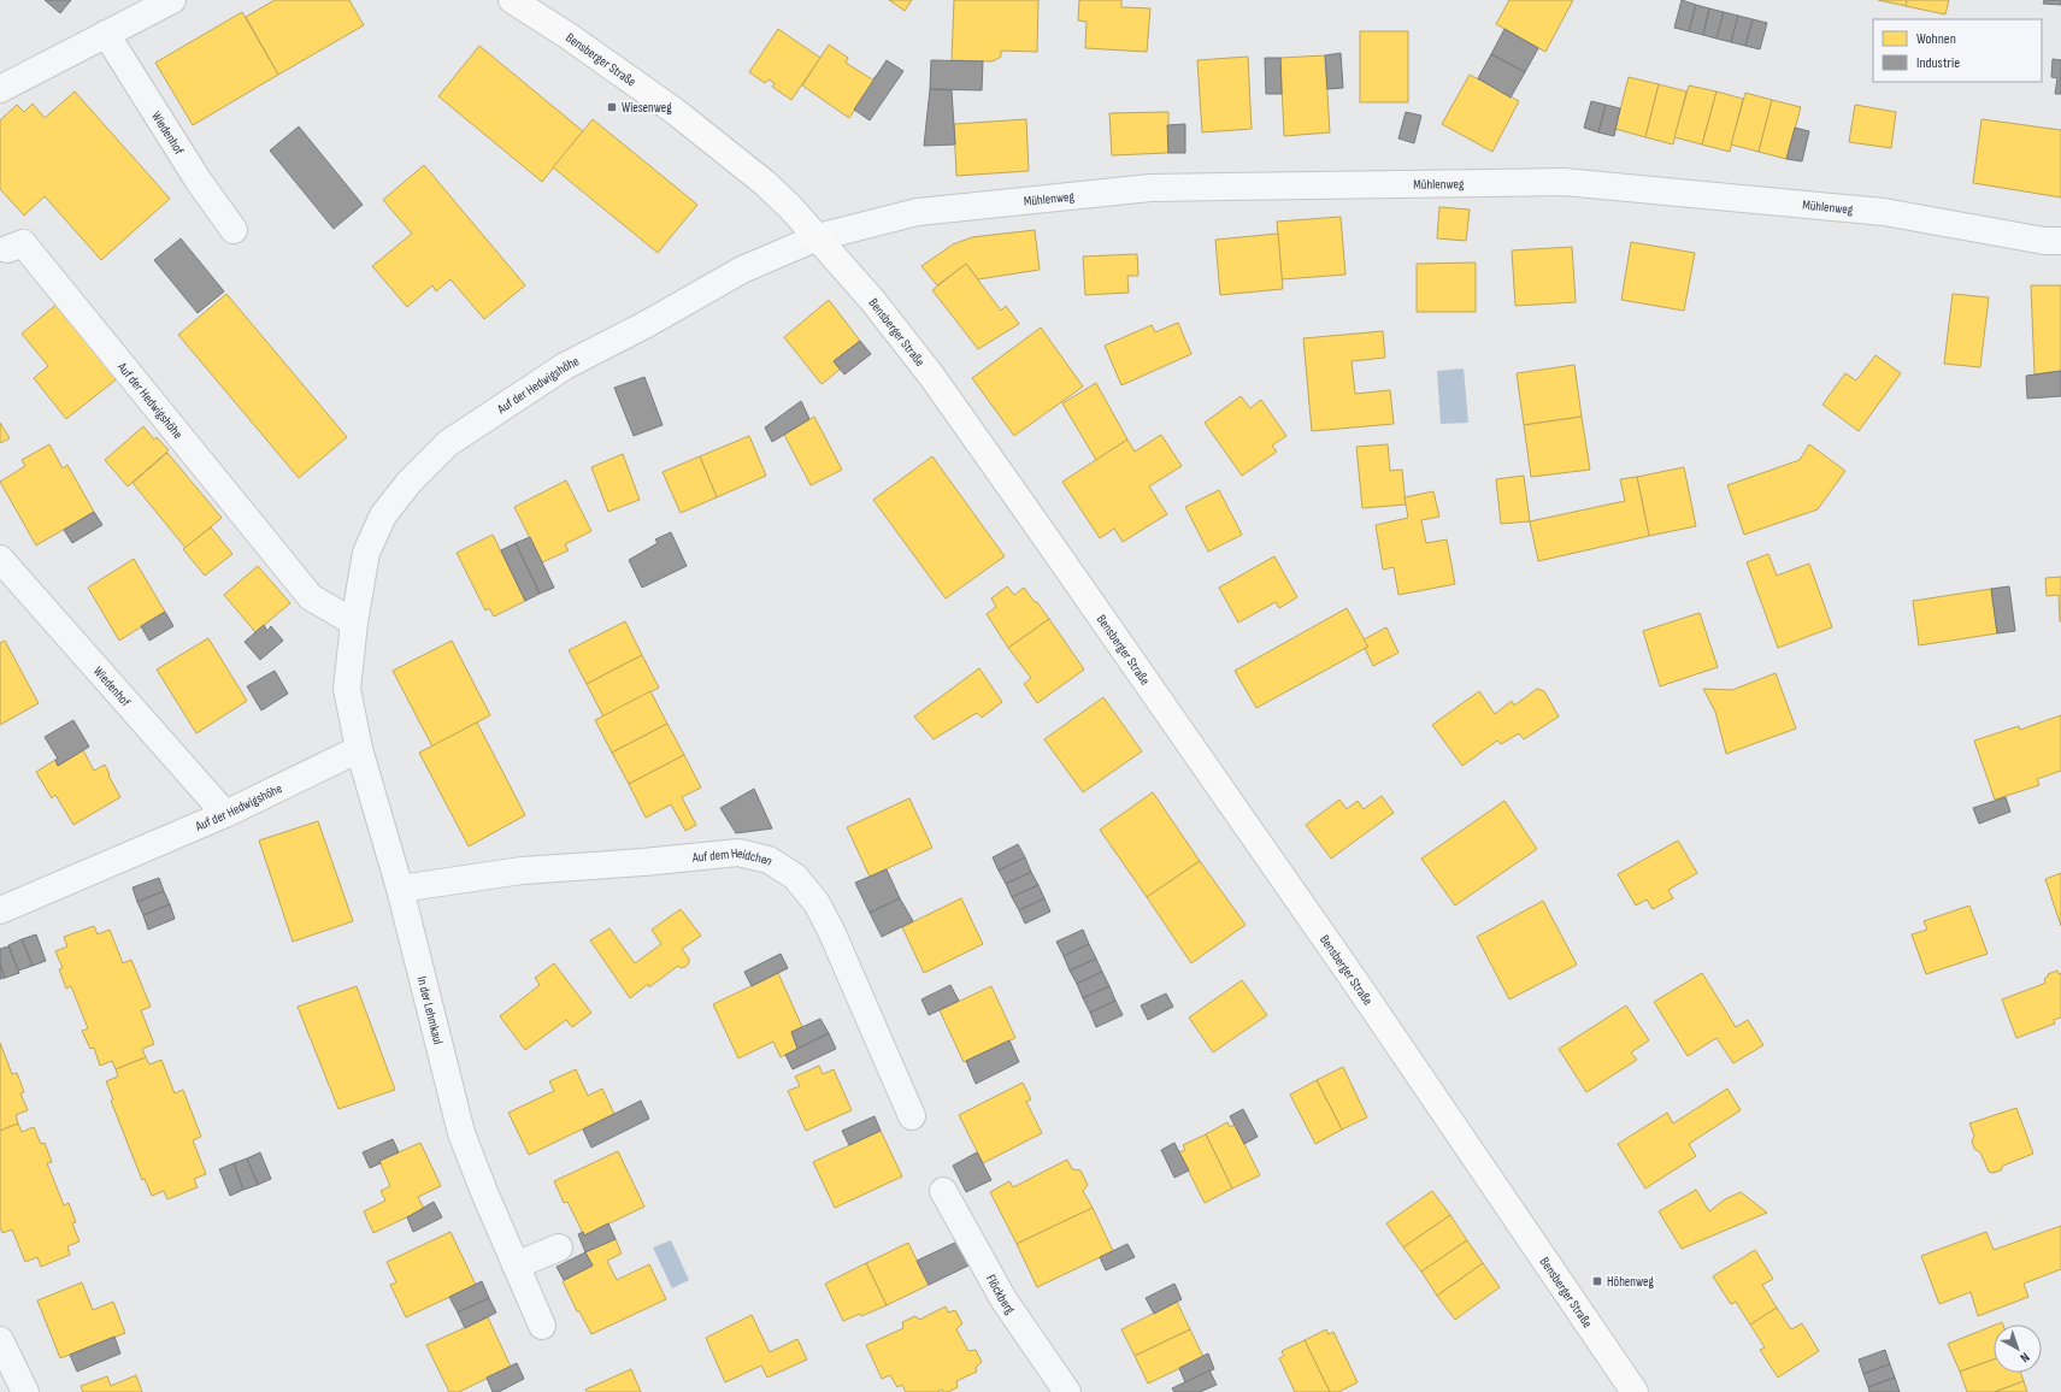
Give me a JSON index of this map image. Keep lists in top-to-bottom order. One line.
{"streets":{"main road":["Bensberger Straße"],"street":["Wiedenhof","Mühlenweg","Auf der Hedwigshöhe","Auf dem Heidchen","In der Lehmkaul","Flöckberg"]},"crossings":[["Bensberger Straße","Mühlenweg"],["Bensberger Straße","Auf der Hedwigshöhe"],["Wiedenhof","Auf der Hedwigshöhe"],["Mühlenweg","Auf der Hedwigshöhe"],["Auf der Hedwigshöhe","In der Lehmkaul"],["Auf dem Heidchen","In der Lehmkaul"]],"places":{"transit":["Wiesenweg","Höhenweg"]},"legend":["Wohnen","Industrie"],"north":"bottom right"}
